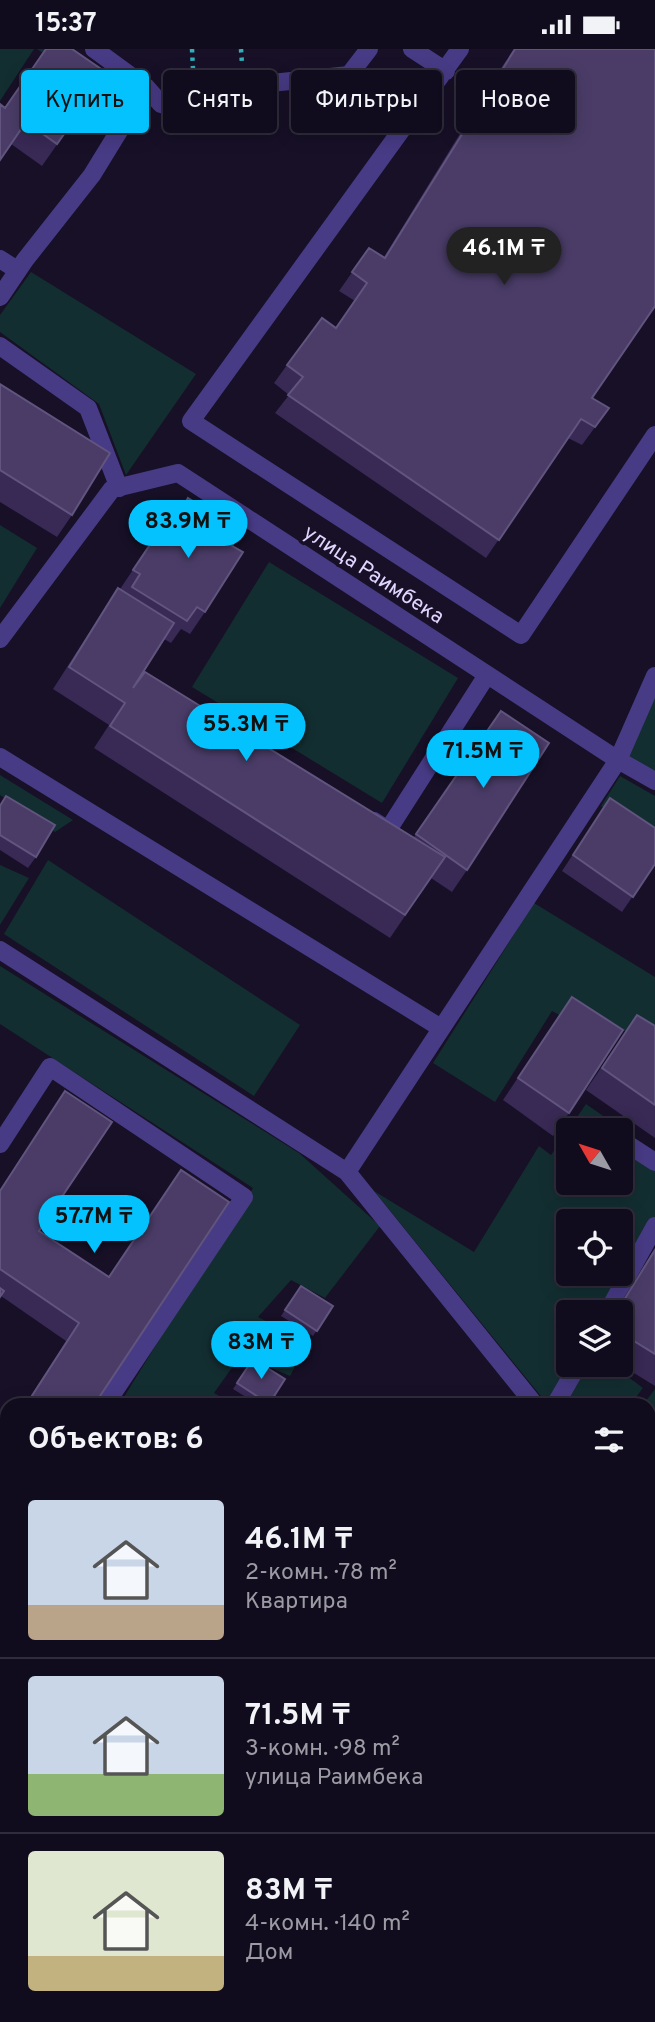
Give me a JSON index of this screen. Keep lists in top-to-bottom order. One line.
{"streets":{"street":["улица Раимбека"]},"north":"top left","page":{"status":"15:37","chip":["Купить","Снять","Фильтры","Новое"],"price":["46.1M ₸","83.9M ₸","55.3M ₸","71.5M ₸","57.7M ₸","83M ₸"],"heading":"Объектов: 6","list":[{"name":"46.1M ₸","note":"2-комн. · 78 m² · Квартира"},{"name":"71.5M ₸","note":"3-комн. · 98 m² · улица Раимбека"},{"name":"83M ₸","note":"4-комн. · 140 m² · Дом"}]}}
